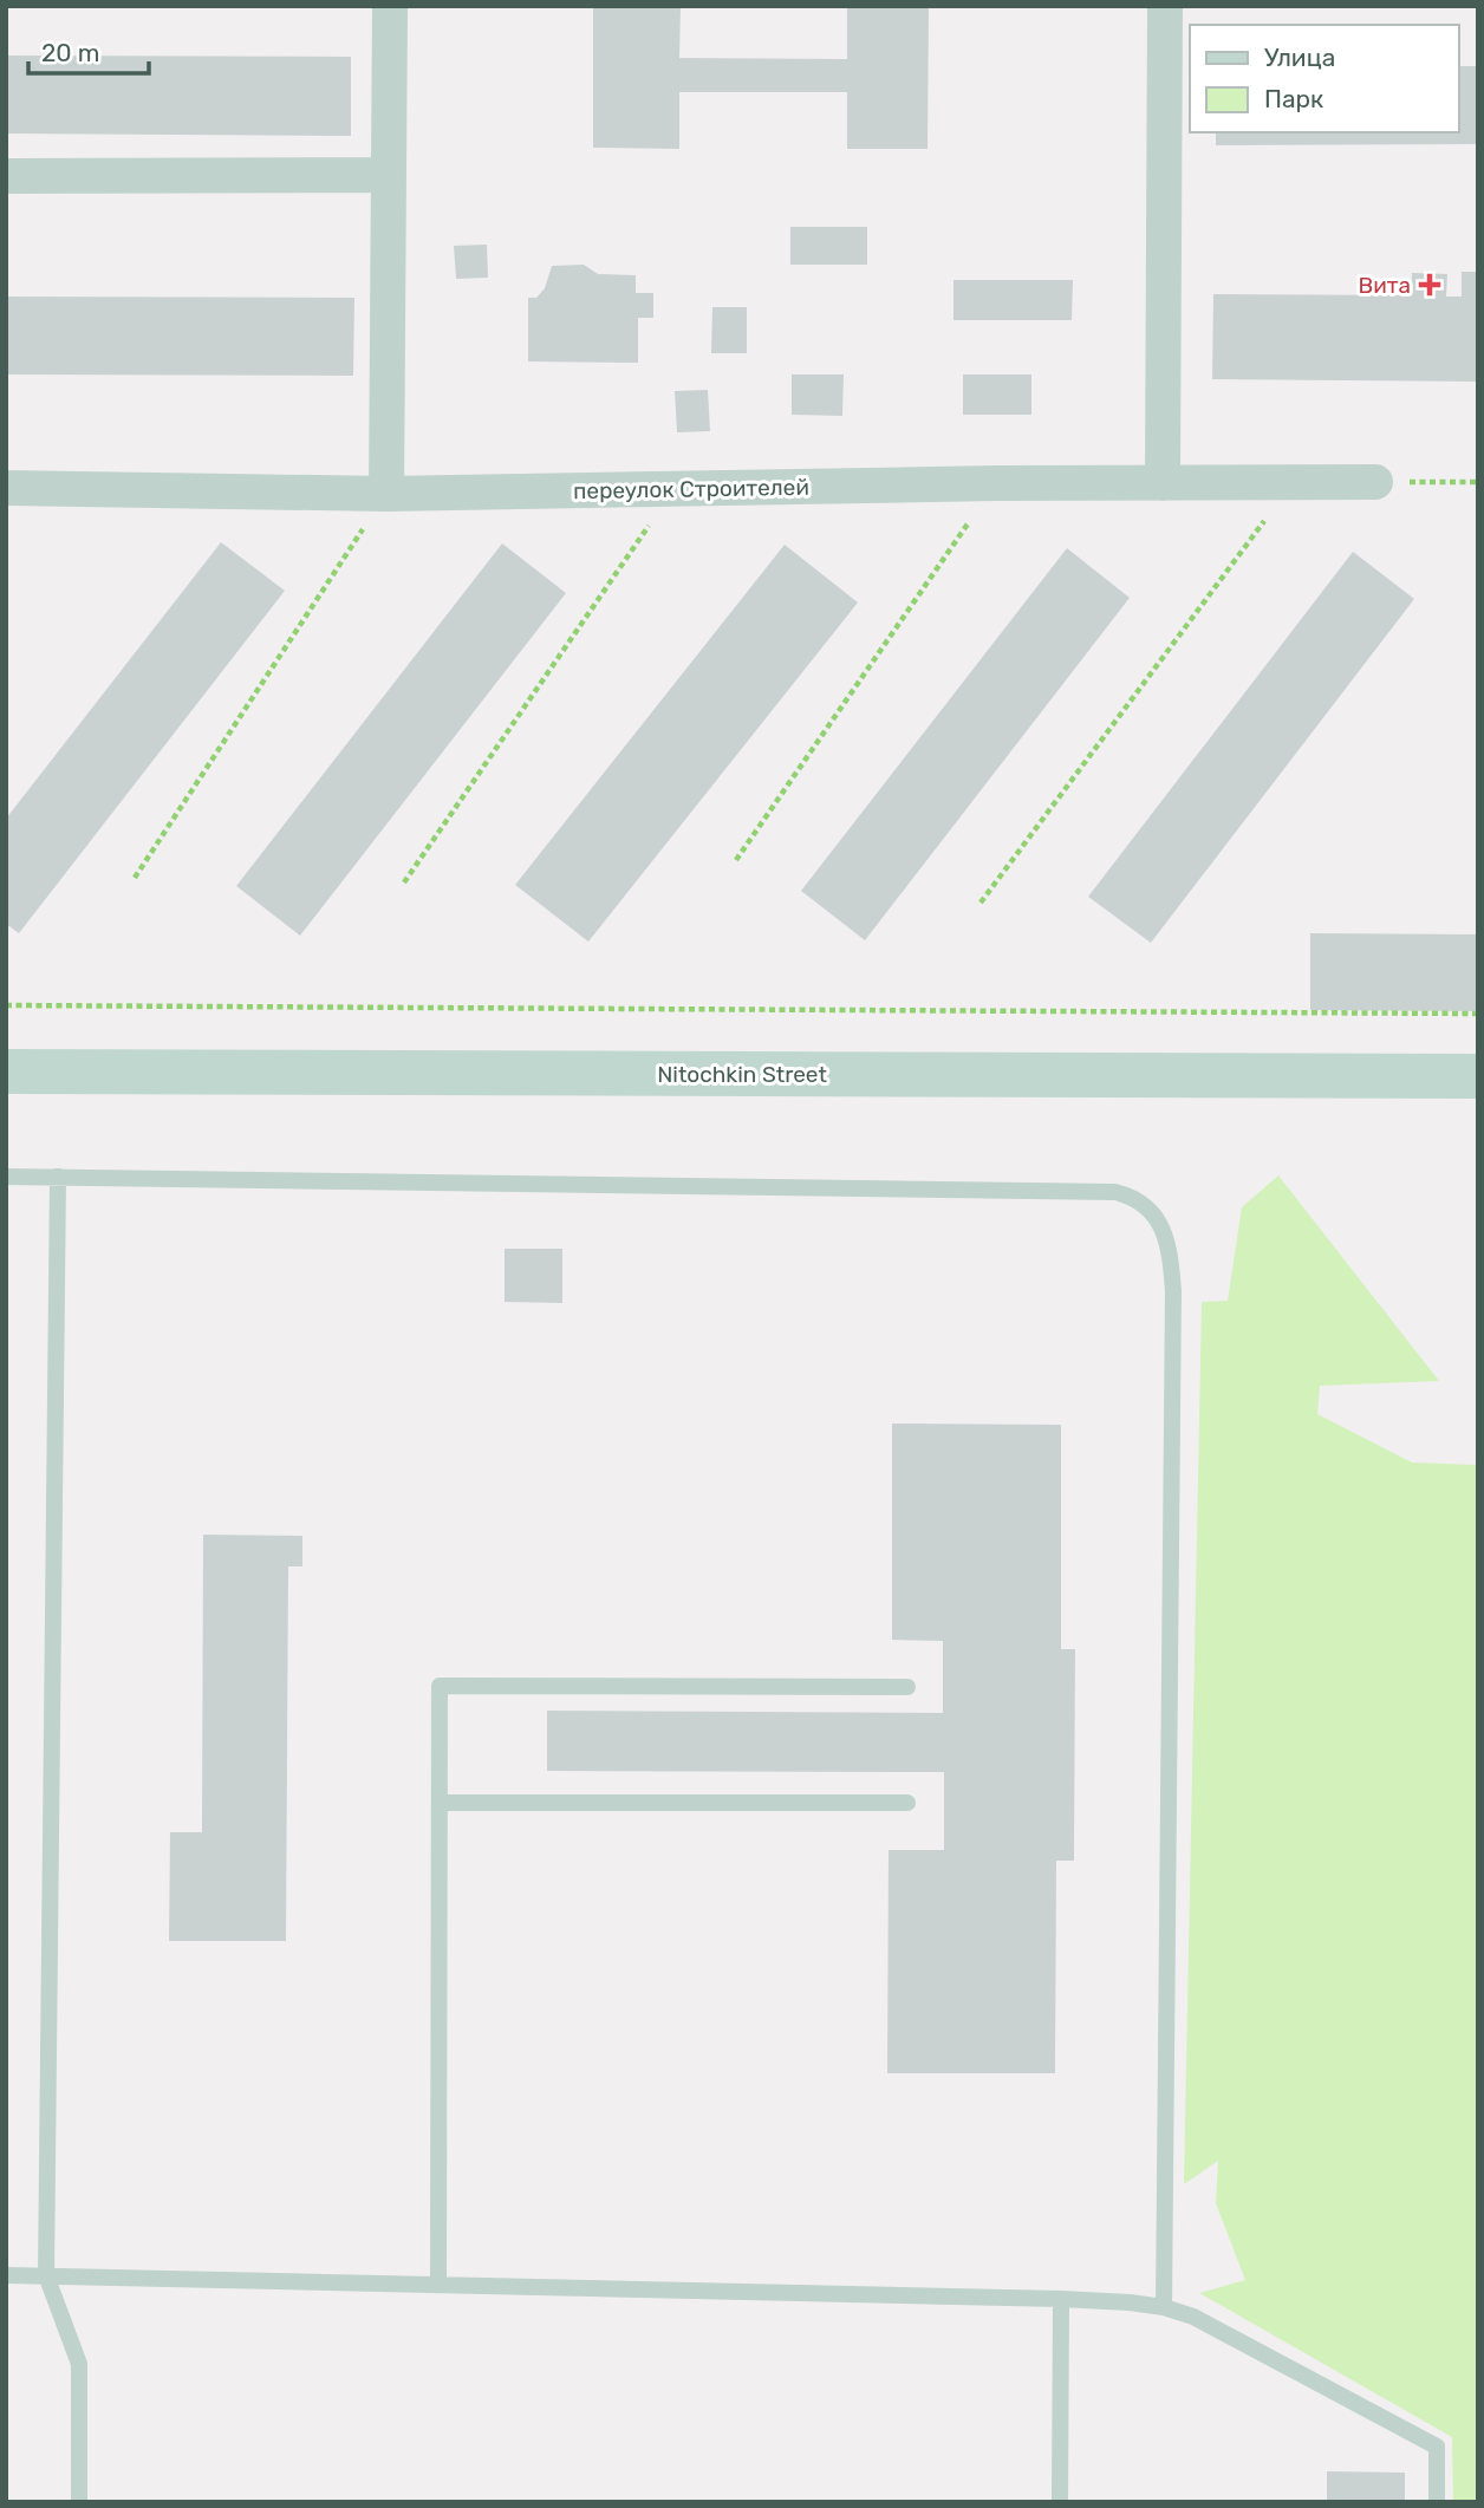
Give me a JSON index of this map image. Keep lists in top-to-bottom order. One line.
{"streets":{"street":["переулок Строителей","Nitochkin Street"]},"places":{"health":["Вита"]},"legend":["Улица","Парк"],"scale_bar":"20 m"}
